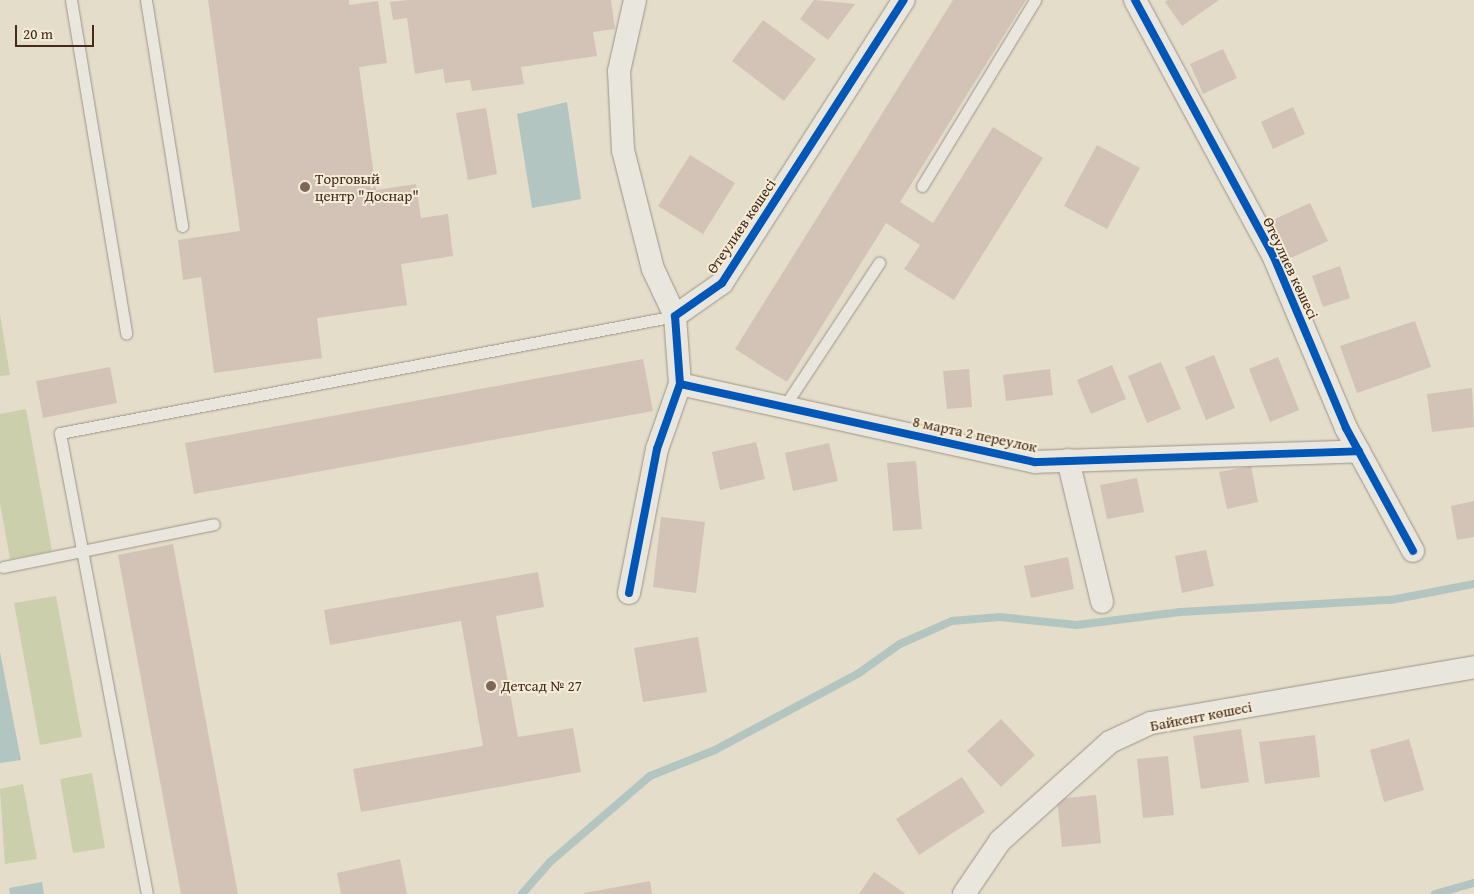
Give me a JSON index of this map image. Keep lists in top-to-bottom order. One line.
{"streets":{"street":["Өтеулиев көшесі","8 марта 2 переулок","Байкент көшесі"]},"crossings":[["Өтеулиев көшесі","8 марта 2 переулок"]],"places":["Торговый центр \"Доснар\"","Детсад № 27"],"scale_bar":"20 m"}
